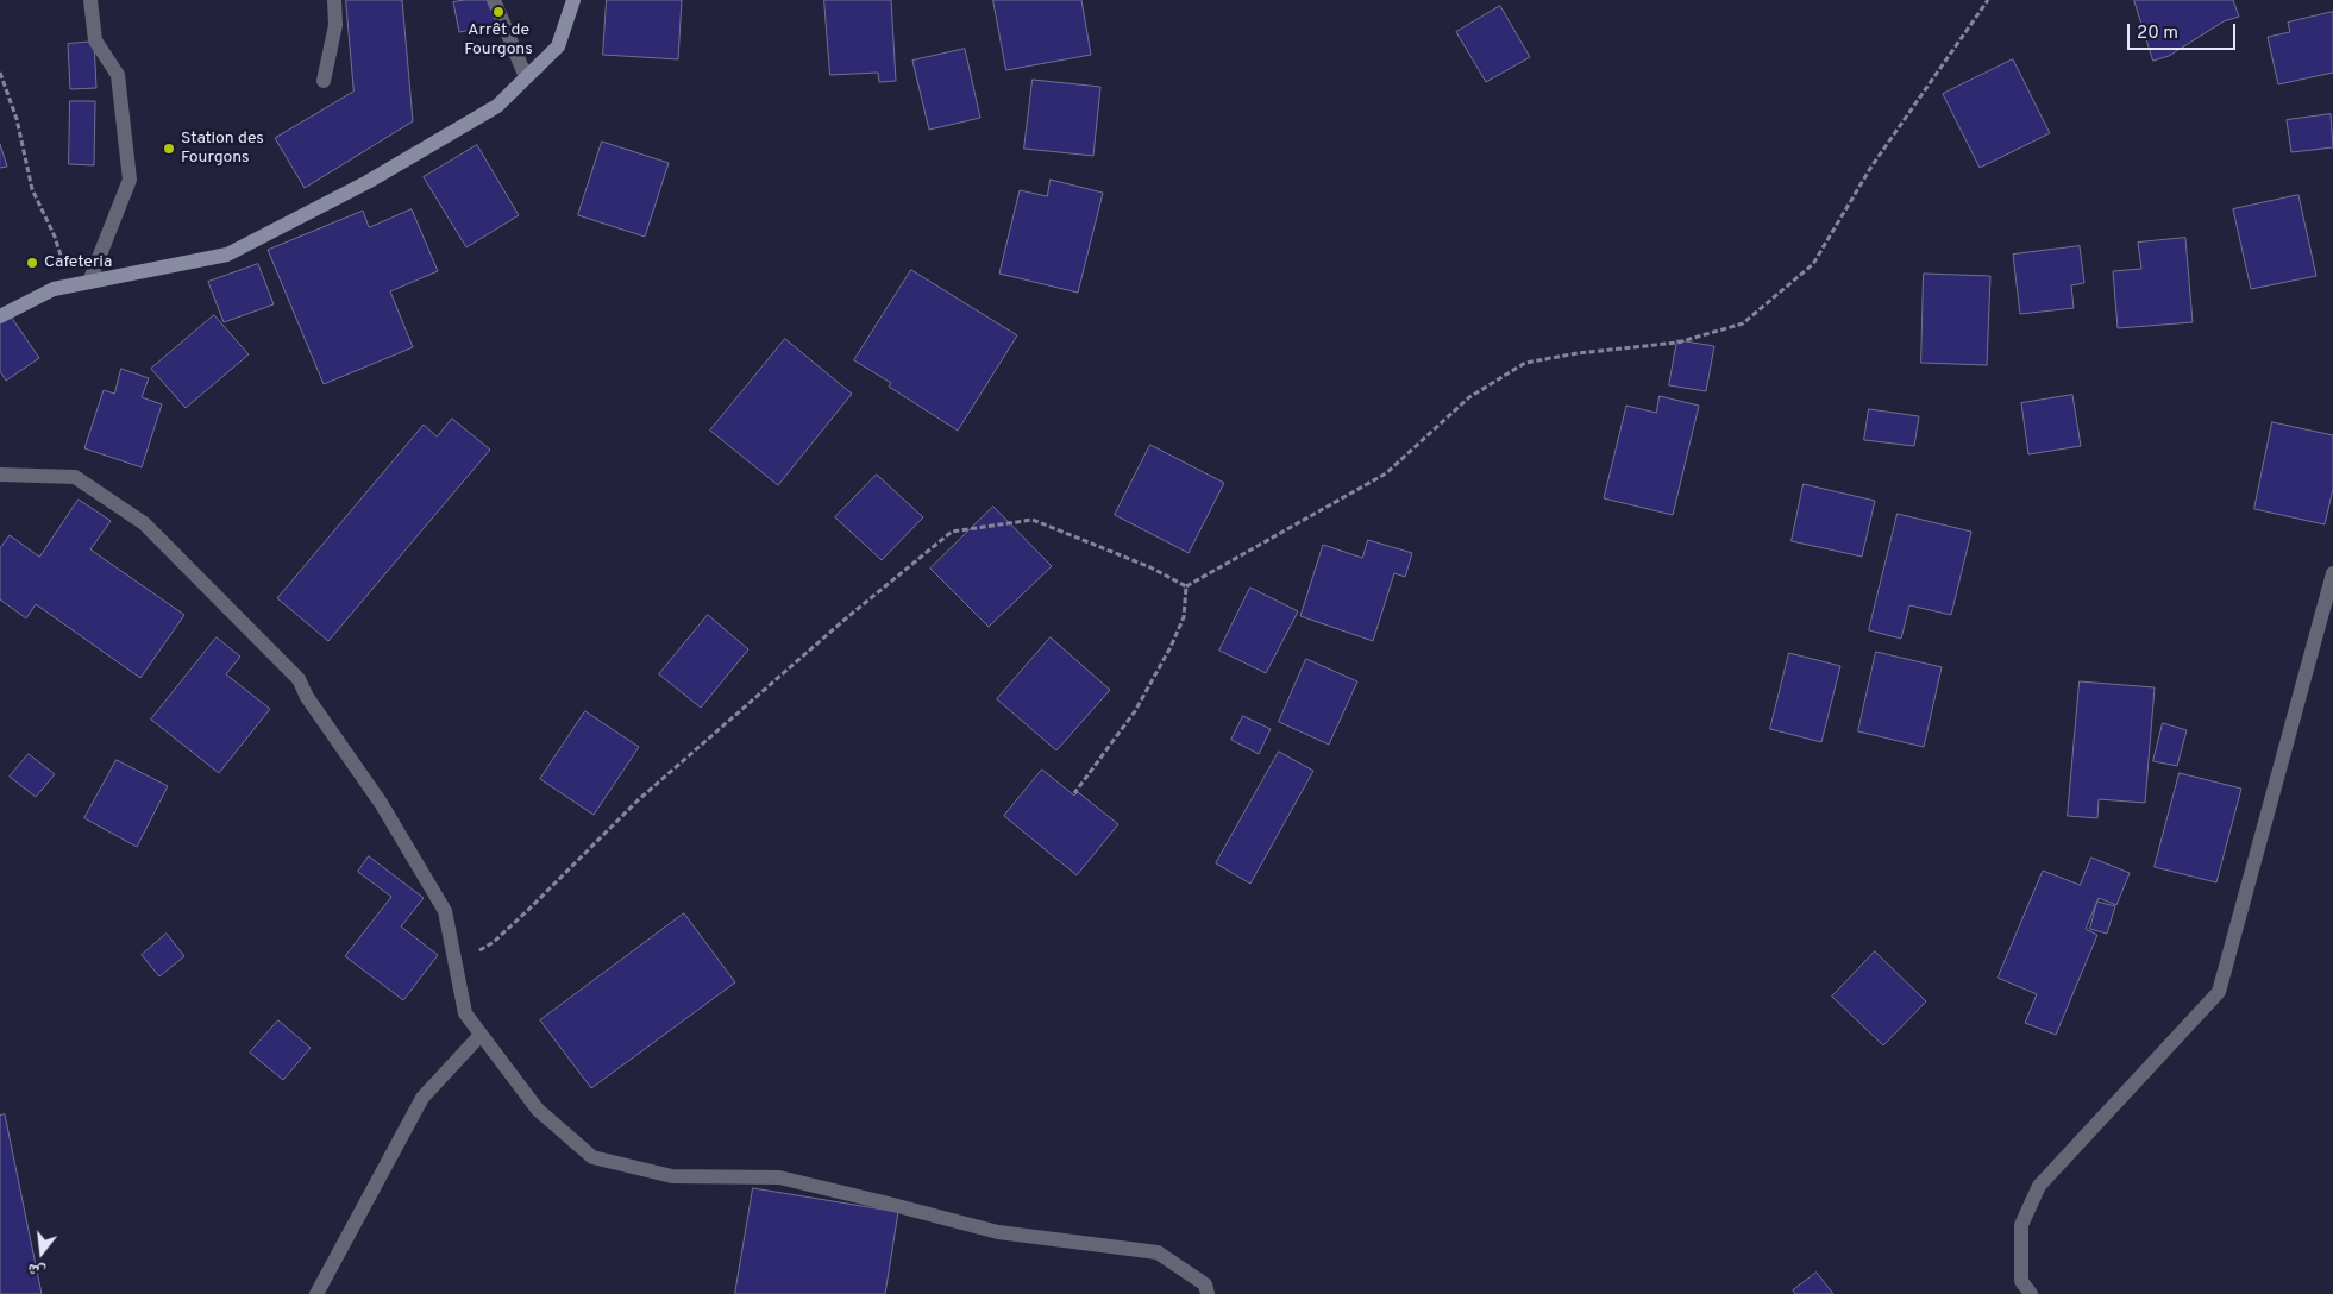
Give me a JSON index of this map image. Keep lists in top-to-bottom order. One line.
{"places":["Arrêt de Fourgons","Station des Fourgons","Cafeteria"],"scale_bar":"20 m","north":"bottom"}
